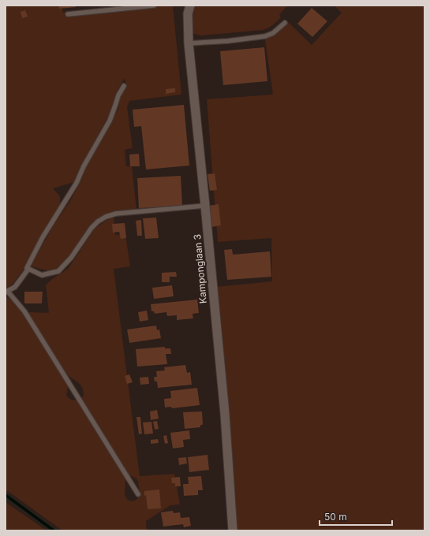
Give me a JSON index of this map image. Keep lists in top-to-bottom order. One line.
{"streets":{"street":["Kamponglaan 3"]},"scale_bar":"50 m"}
